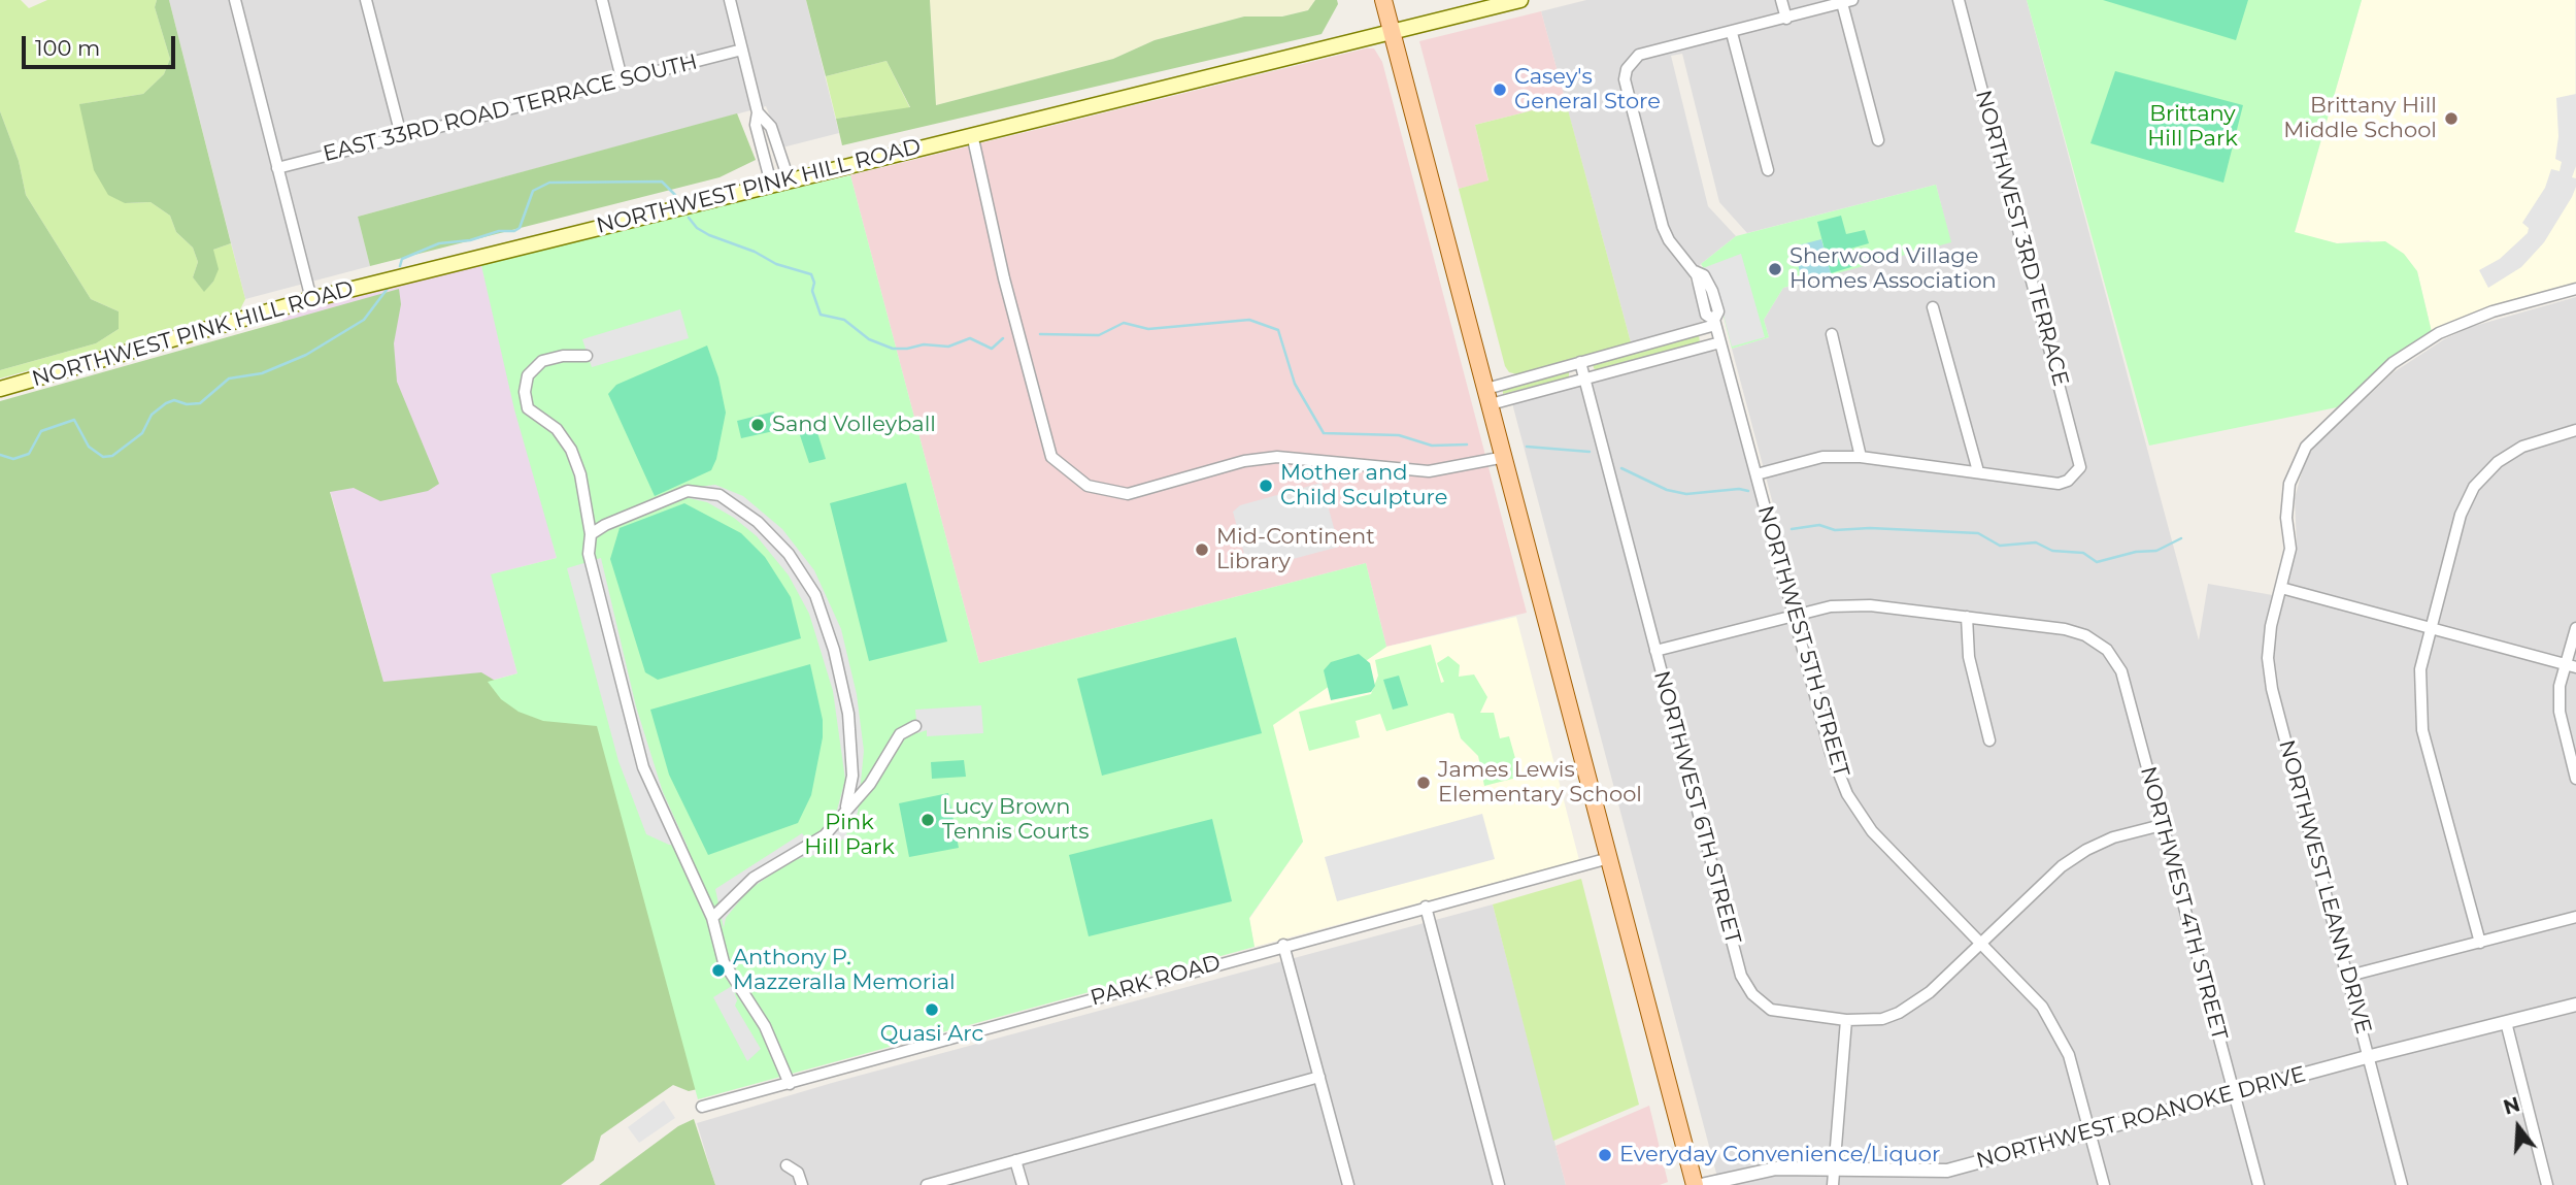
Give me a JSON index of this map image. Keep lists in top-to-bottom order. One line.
{"streets":{"main road":["NORTHWEST PINK HILL ROAD"],"street":["EAST 33RD ROAD TERRACE SOUTH","NORTHWEST 3RD TERRACE","NORTHWEST 5TH STREET","NORTHWEST 6TH STREET","NORTHWEST LEANN DRIVE","NORTHWEST 4TH STREET","PARK ROAD","NORTHWEST ROANOKE DRIVE"]},"crossings":[["NORTHWEST 5TH STREET","NORTHWEST 6TH STREET"],["NORTHWEST 5TH STREET","NORTHWEST ROANOKE DRIVE"],["NORTHWEST 6TH STREET","NORTHWEST 4TH STREET"],["NORTHWEST LEANN DRIVE","NORTHWEST ROANOKE DRIVE"],["NORTHWEST 4TH STREET","NORTHWEST ROANOKE DRIVE"]],"parks":["Brittany Hill Park","Pink Hill Park"],"places":["Casey's General Store","Brittany Hill Middle School","Sherwood Village Homes Association","Sand Volleyball","Mother and Child Sculpture","Mid-Continent Library","James Lewis Elementary School","Lucy Brown Tennis Courts","Anthony P. Mazzeralla Memorial","Quasi Arc","Everyday Convenience/Liquor"],"scale_bar":"100 m","north":"top"}
